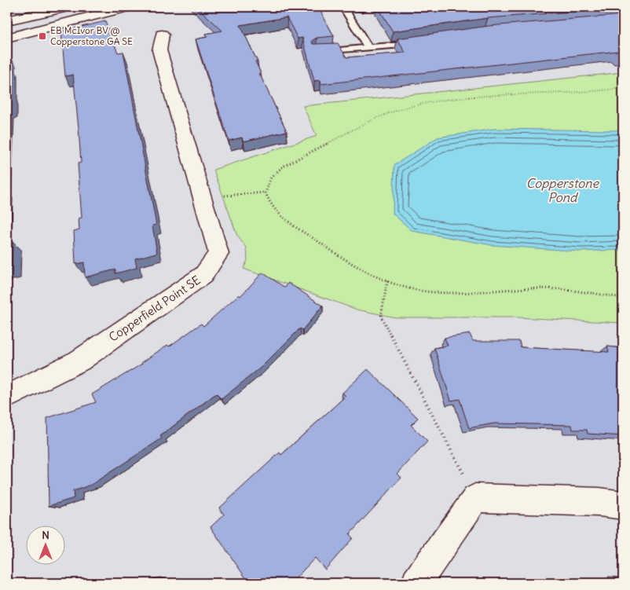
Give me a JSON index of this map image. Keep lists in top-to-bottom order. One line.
{"streets":{"street":["Copperfield Point SE"]},"water":["Copperstone Pond"],"places":{"transit":["EB McIvor BV @ Copperstone GA SE"]},"north":"top"}
